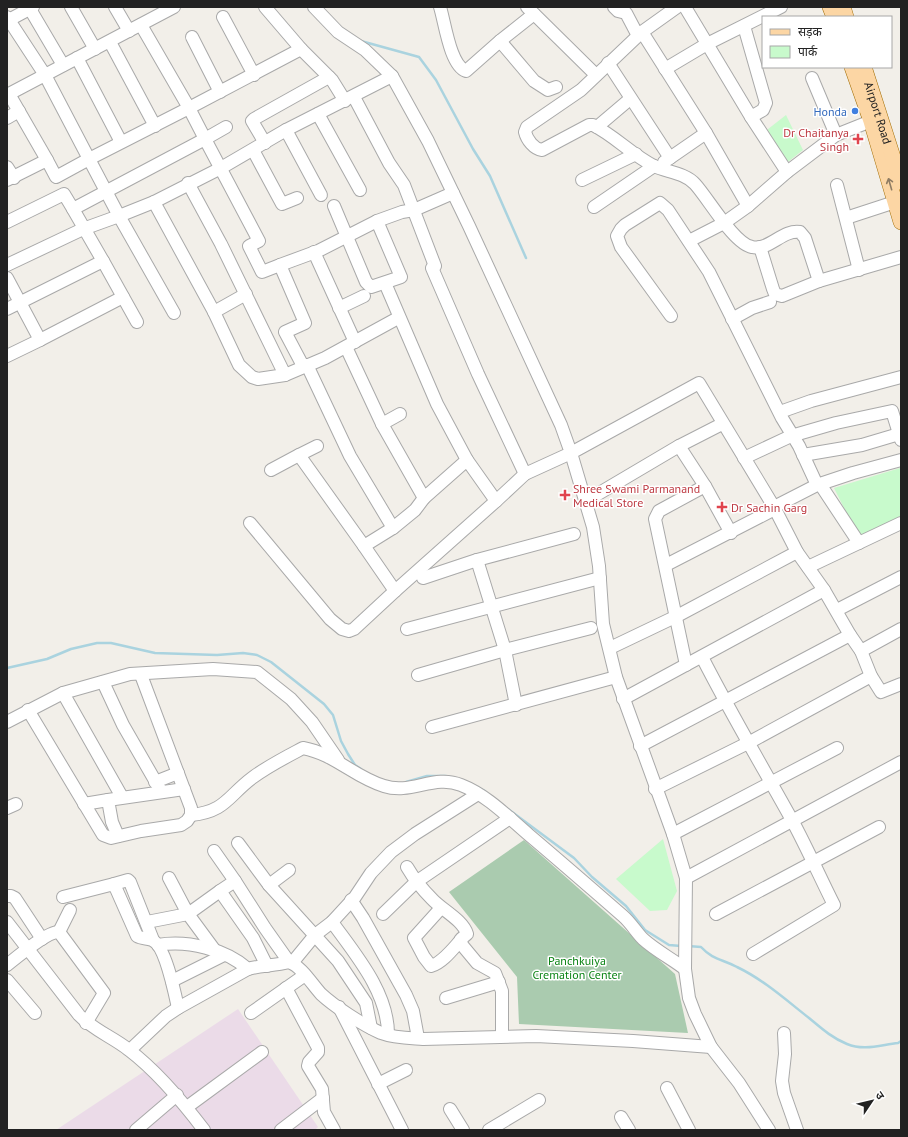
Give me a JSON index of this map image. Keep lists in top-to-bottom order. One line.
{"streets":{"main road":["Airport Road"]},"parks":["Panchkuiya Cremation Center"],"places":{"other":["Honda"],"health":["Dr Chaitanya Singh","Shree Swami Parmanand Medical Store","Dr Sachin Garg"]},"legend":["सड़क","पार्क"],"north":"top right"}
